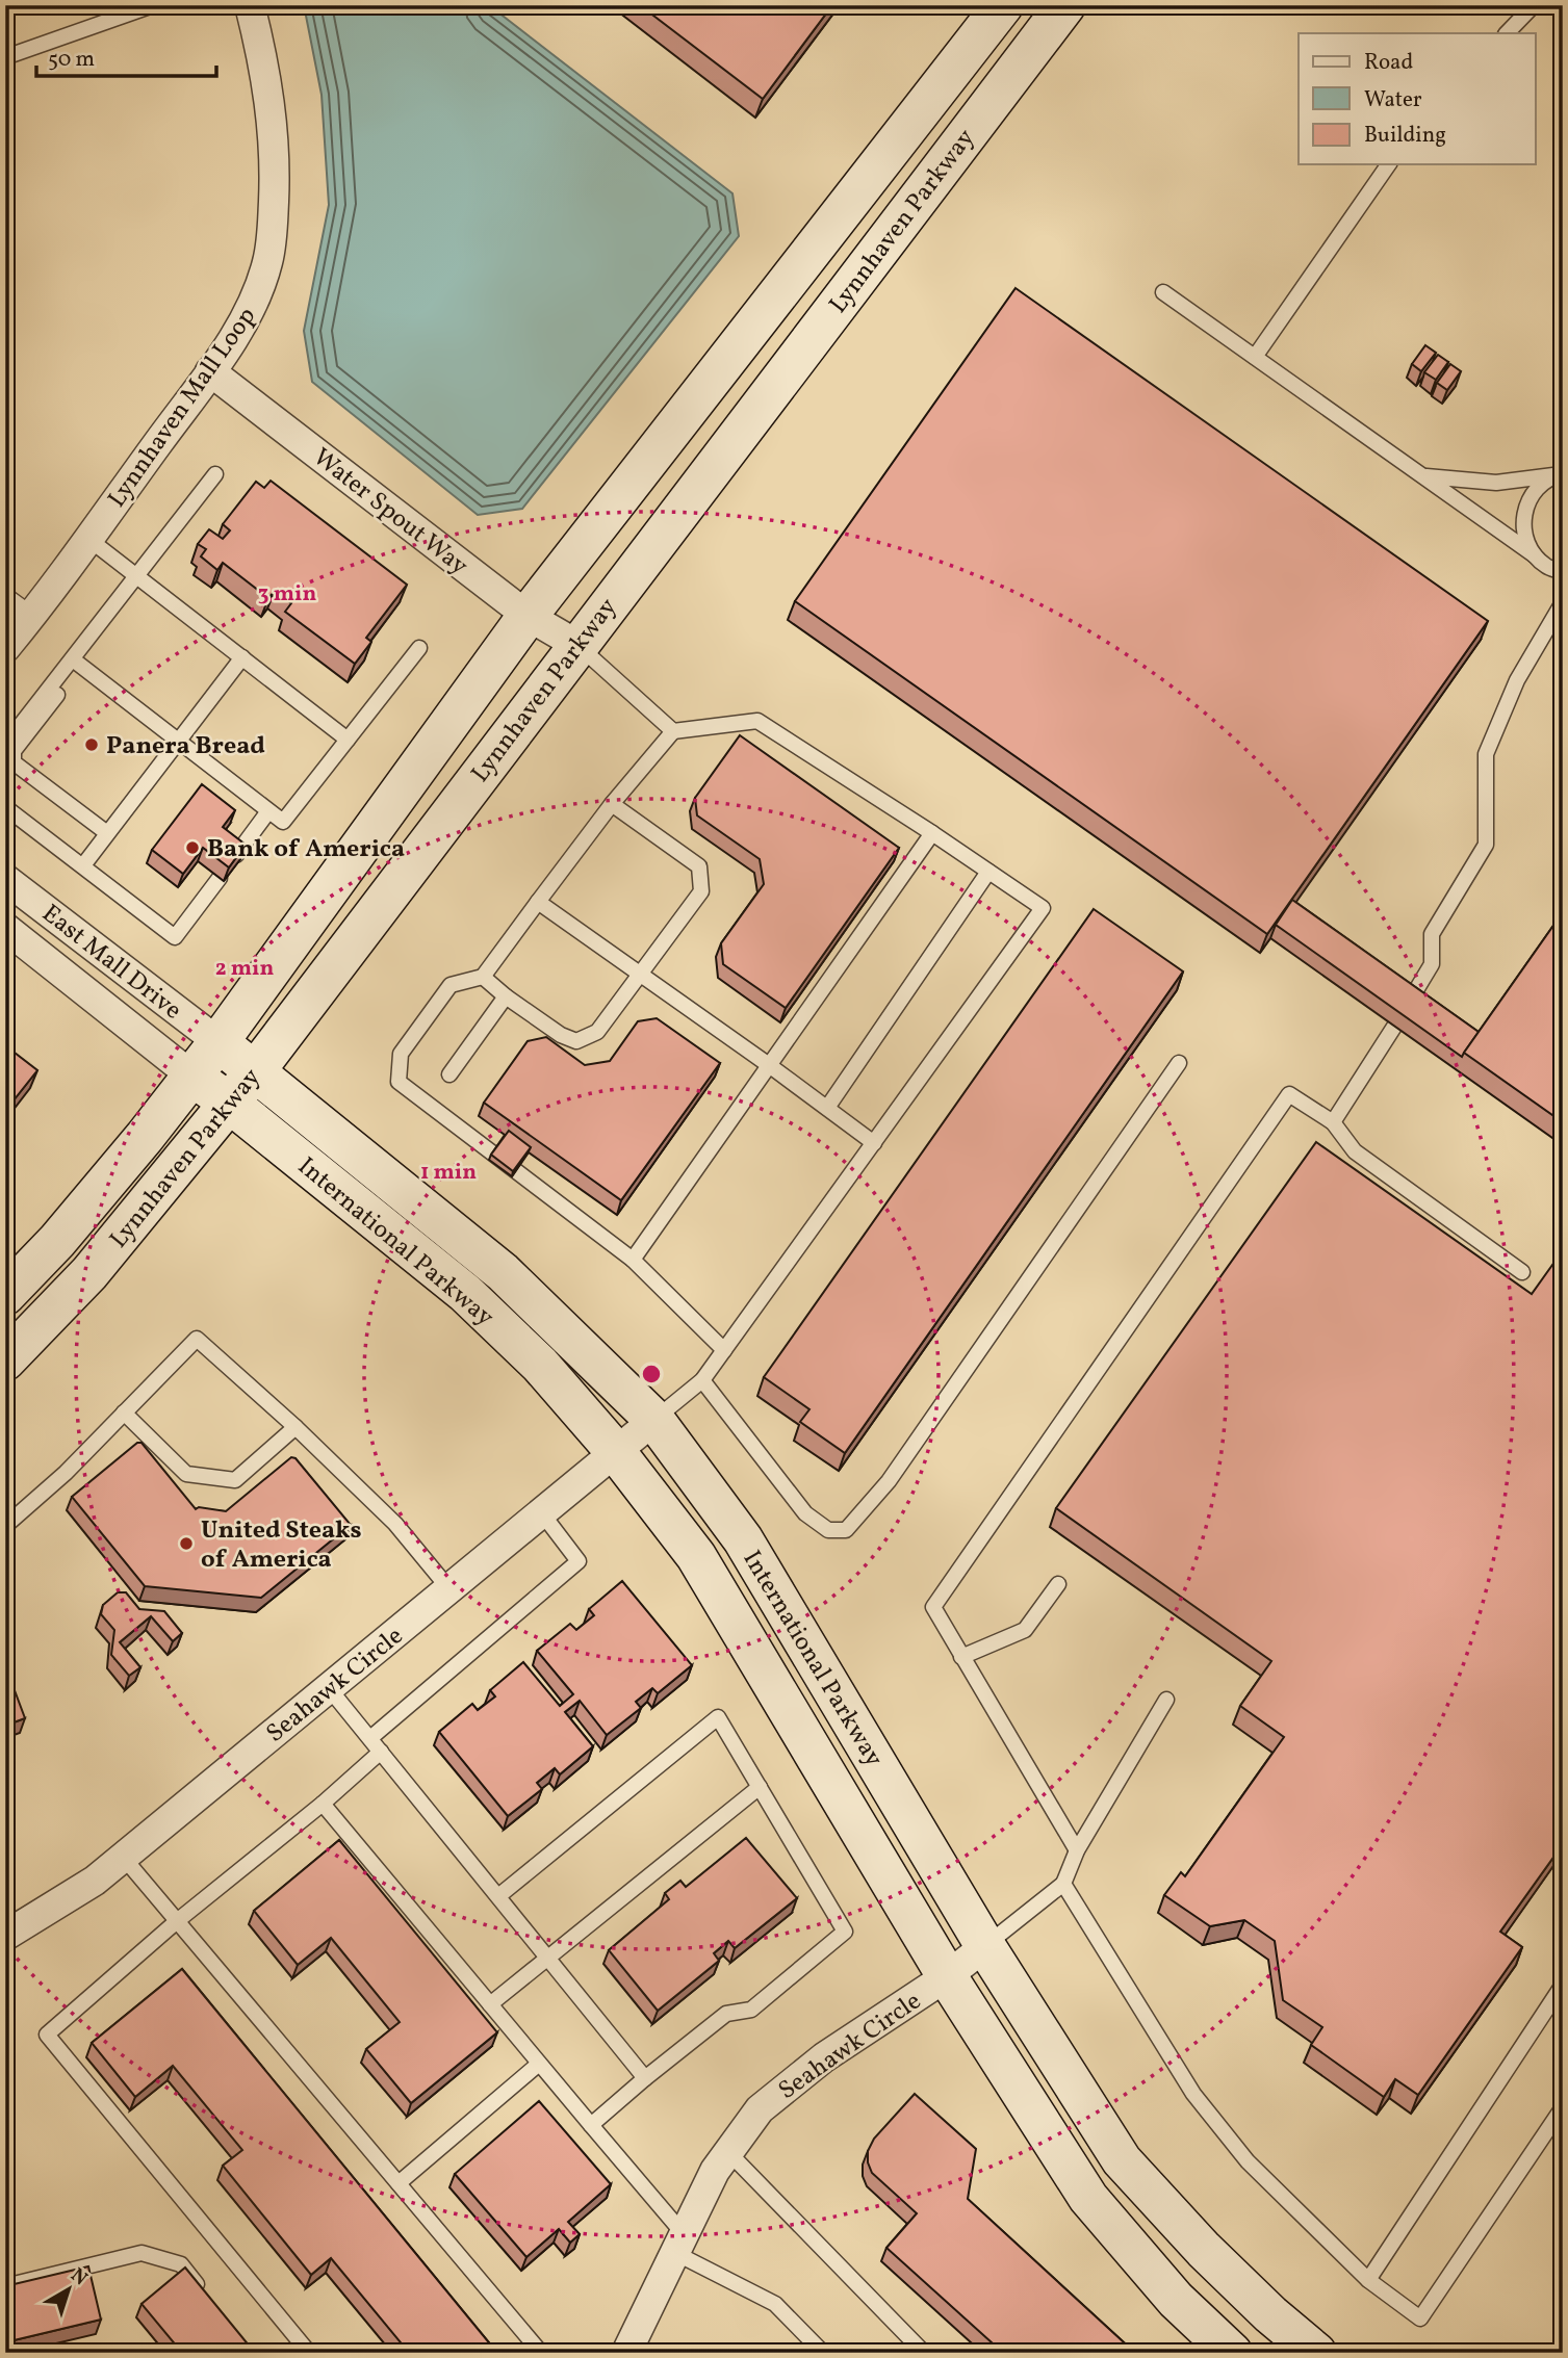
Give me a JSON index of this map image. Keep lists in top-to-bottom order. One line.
{"streets":{"main road":["Lynnhaven Parkway","International Parkway"],"street":["Lynnhaven Mall Loop","Water Spout Way","East Mall Drive","Seahawk Circle"]},"crossings":[["Lynnhaven Parkway","Water Spout Way"],["Lynnhaven Parkway","East Mall Drive"],["Lynnhaven Parkway","International Parkway"],["Lynnhaven Mall Loop","Water Spout Way"],["East Mall Drive","International Parkway"],["International Parkway","Seahawk Circle"]],"places":["Panera Bread","Bank of America","United Steaks of America"],"legend":["Road","Water","Building"],"scale_bar":"50 m","north":"top right","rings":["3 min","2 min","1 min"]}
